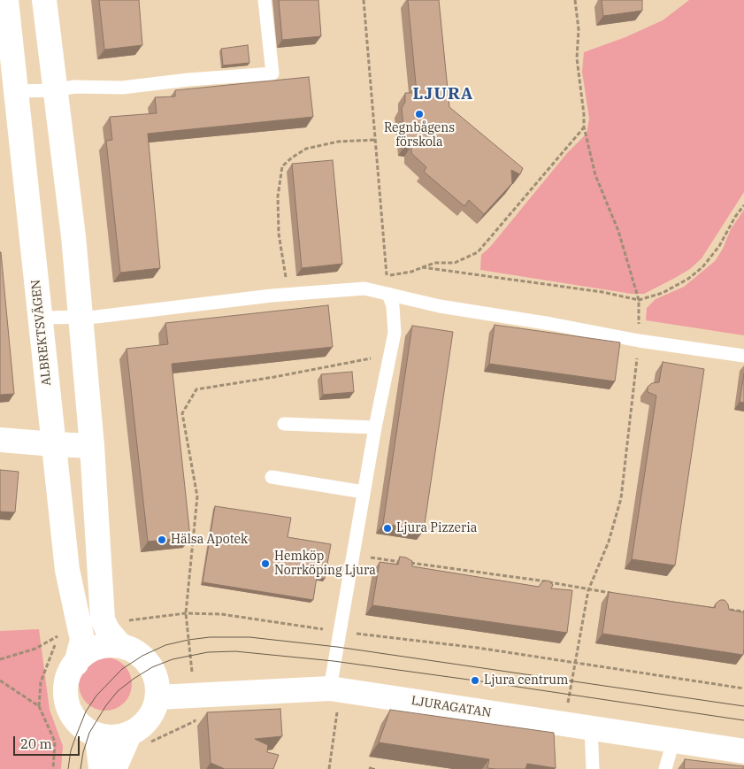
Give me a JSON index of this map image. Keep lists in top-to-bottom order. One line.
{"streets":{"main road":["ALBREKTSVÄGEN","LJURAGATAN"]},"crossings":[["ALBREKTSVÄGEN","LJURAGATAN"]],"districts":["LJURA"],"places":["Regnbågens förskola","Ljura Pizzeria","Hälsa Apotek","Hemköp Norrköping Ljura","Ljura centrum"],"scale_bar":"20 m"}
